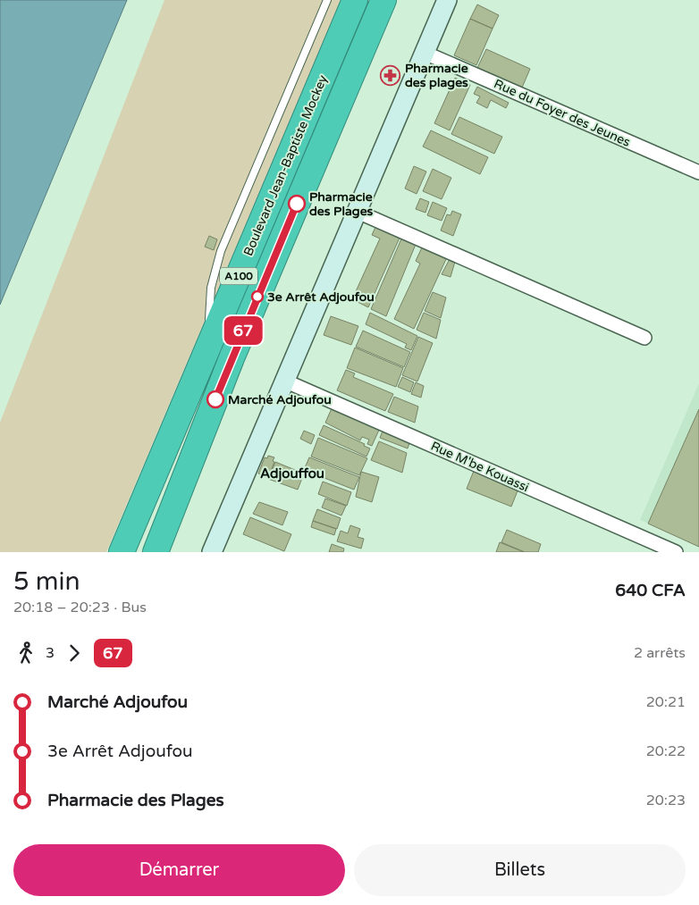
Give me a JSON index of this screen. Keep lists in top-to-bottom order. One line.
{"streets":{"highway":["Boulevard Jean-Baptiste Mockey","A100"],"street":["Rue du Foyer des Jeunes","Rue M'be Kouassi"]},"districts":["Adjouffou"],"places":{"pharmacy":["Pharmacie des plages"],"other":["Pharmacie des Plages","3e Arrêt Adjoufou","Marché Adjoufou"]},"lines":["bus line 67"],"page":{"on_map":"67","heading":["5 min","20:18 – 20:23 · Bus","640 CFA"],"legs":["3","67","2 arrêts"],"list":[{"name":"Marché Adjoufou","value":"20:21"},{"name":"3e Arrêt Adjoufou","value":"20:22"},{"name":"Pharmacie des Plages","value":"20:23"}],"buttons":["Démarrer","Billets"]}}
